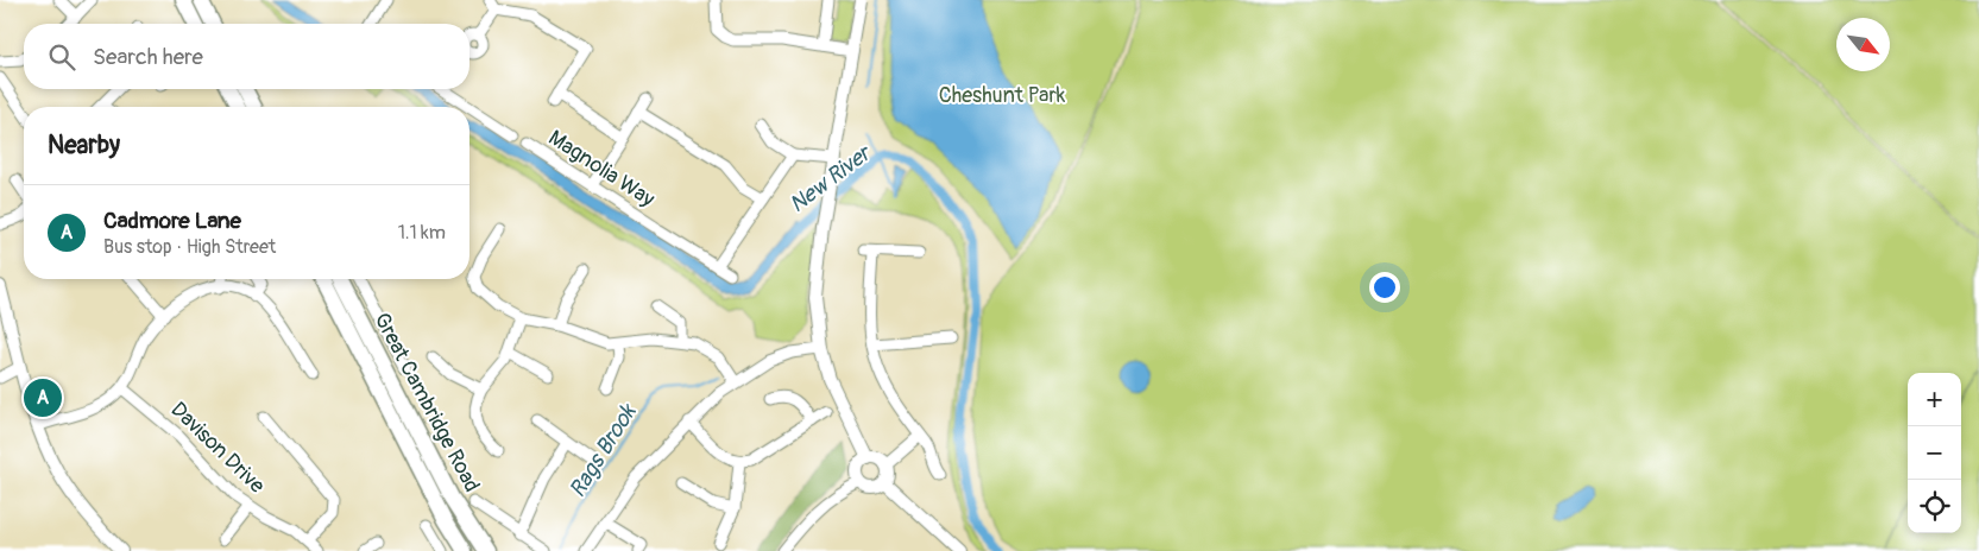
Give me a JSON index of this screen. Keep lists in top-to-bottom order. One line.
{"streets":{"highway":["Great Cambridge Road"],"street":["Magnolia Way","Davison Drive"]},"water":["New River","Rags Brook"],"parks":["Cheshunt Park"],"north":"bottom right","page":{"search":"Search here","heading":"Nearby","list":[{"mark":"A","name":"Cadmore Lane","note":"Bus stop · High Street","value":"1.1 km"}],"map_buttons":["+","−"],"pins":"A"}}
